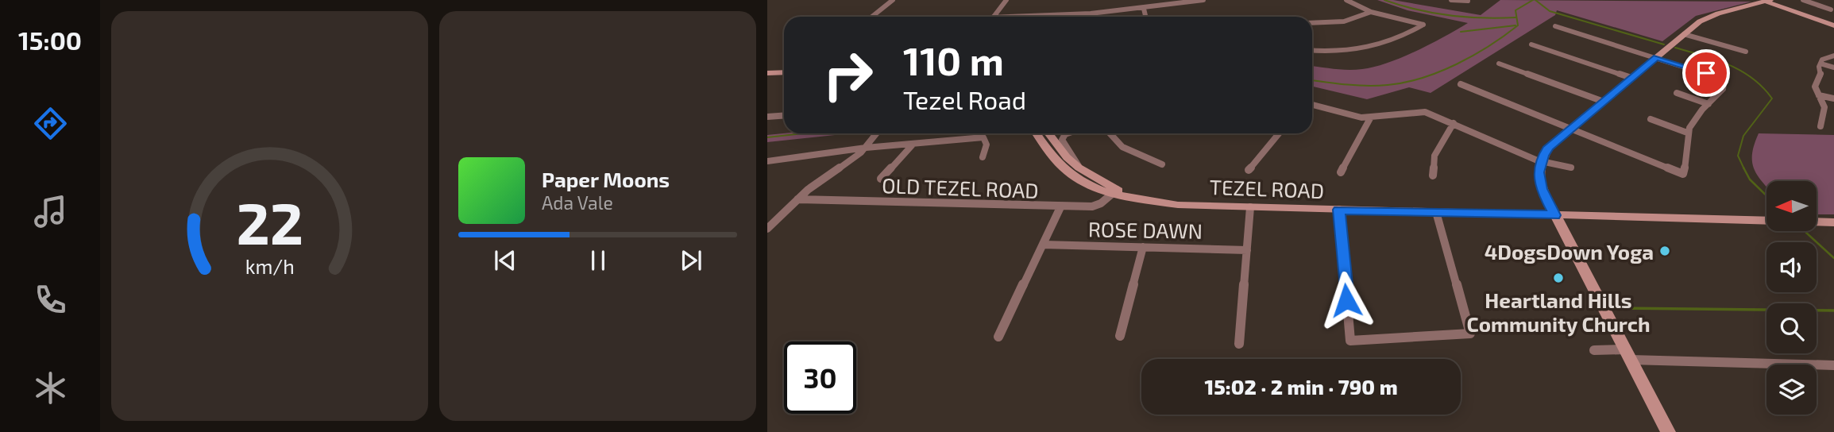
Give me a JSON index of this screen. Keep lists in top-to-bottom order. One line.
{"streets":{"street":["OLD TEZEL ROAD","TEZEL ROAD","ROSE DAWN"]},"crossings":[["OLD TEZEL ROAD","TEZEL ROAD"]],"places":["4DogsDown Yoga","Heartland Hills Community Church"],"north":"left","page":{"tabs":"15:00","turn":["110 m","Tezel Road"],"song":["Paper Moons","Ada Vale"],"limit":"30","trip":"15:02 · 2 min · 790 m","gauge":["22","km/h"]}}
